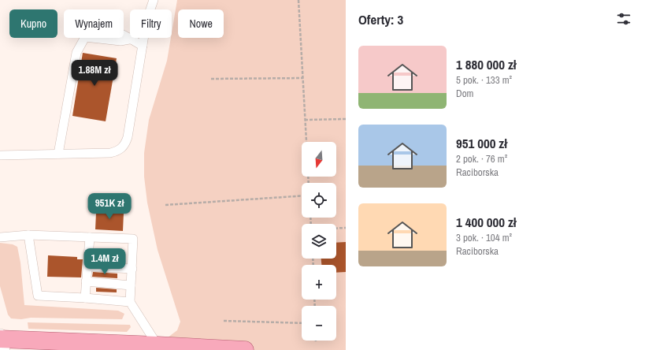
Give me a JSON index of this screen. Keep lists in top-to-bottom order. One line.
{"north":"bottom","page":{"heading":"Oferty: 3","chip":["Kupno","Wynajem","Filtry","Nowe"],"list":[{"name":"1 880 000 zł","note":"5 pok. · 133 m² · Dom"},{"name":"951 000 zł","note":"2 pok. · 76 m² · Raciborska"},{"name":"1 400 000 zł","note":"3 pok. · 104 m² · Raciborska"}],"price":["1.88M zł","951K zł","1.4M zł"],"map_buttons":["+","−"]}}
